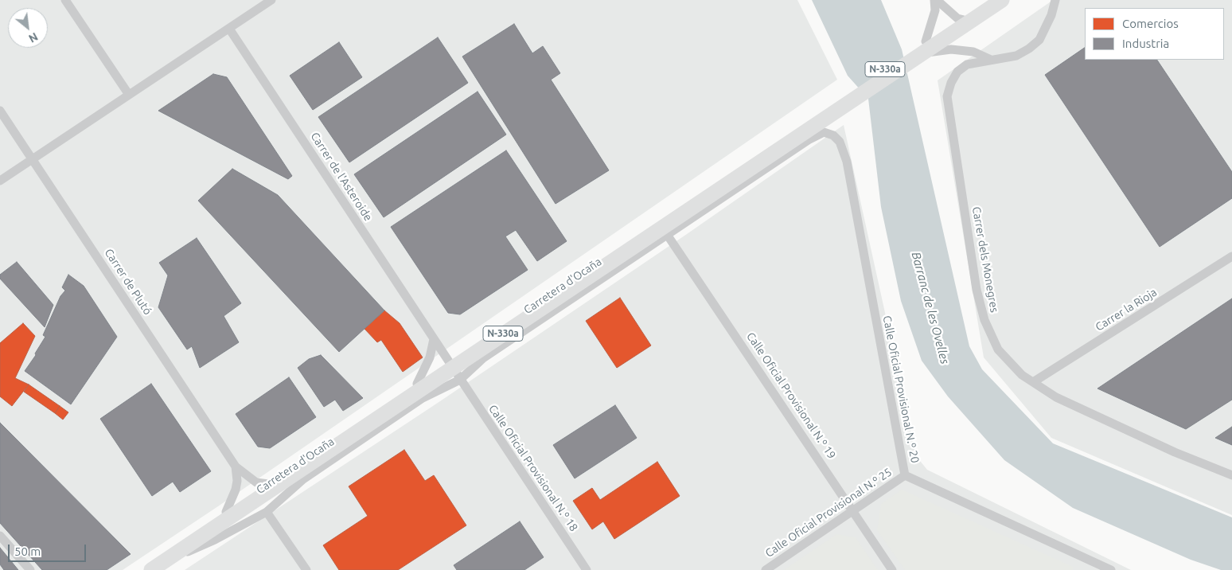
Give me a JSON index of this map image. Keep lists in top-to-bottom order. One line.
{"streets":{"main road":["N-330a","Carretera d'Ocaña"],"street":["Carrer de l'Asteroide","Carrer dels Monegres","Carrer de Plutó","Carrer la Rioja","Calle Oficial Provisional N.º 20","Calle Oficial Provisional N.º 19","Calle Oficial Provisional N.º 18","Calle Oficial Provisional N.º 25"]},"crossings":[["Carrer de l'Asteroide","Carretera d'Ocaña"],["Carrer de l'Asteroide","Calle Oficial Provisional N.º 18"],["Carrer dels Monegres","Carretera d'Ocaña"],["Carrer dels Monegres","Carrer la Rioja"],["Carrer de Plutó","Carretera d'Ocaña"],["Carretera d'Ocaña","Calle Oficial Provisional N.º 20"],["Carretera d'Ocaña","Calle Oficial Provisional N.º 19"],["Carretera d'Ocaña","Calle Oficial Provisional N.º 18"],["Calle Oficial Provisional N.º 20","Calle Oficial Provisional N.º 25"],["Calle Oficial Provisional N.º 19","Calle Oficial Provisional N.º 25"]],"water":["Barranc de les Ovelles"],"legend":["Comercios","Industria"],"scale_bar":"50 m","north":"bottom right"}
